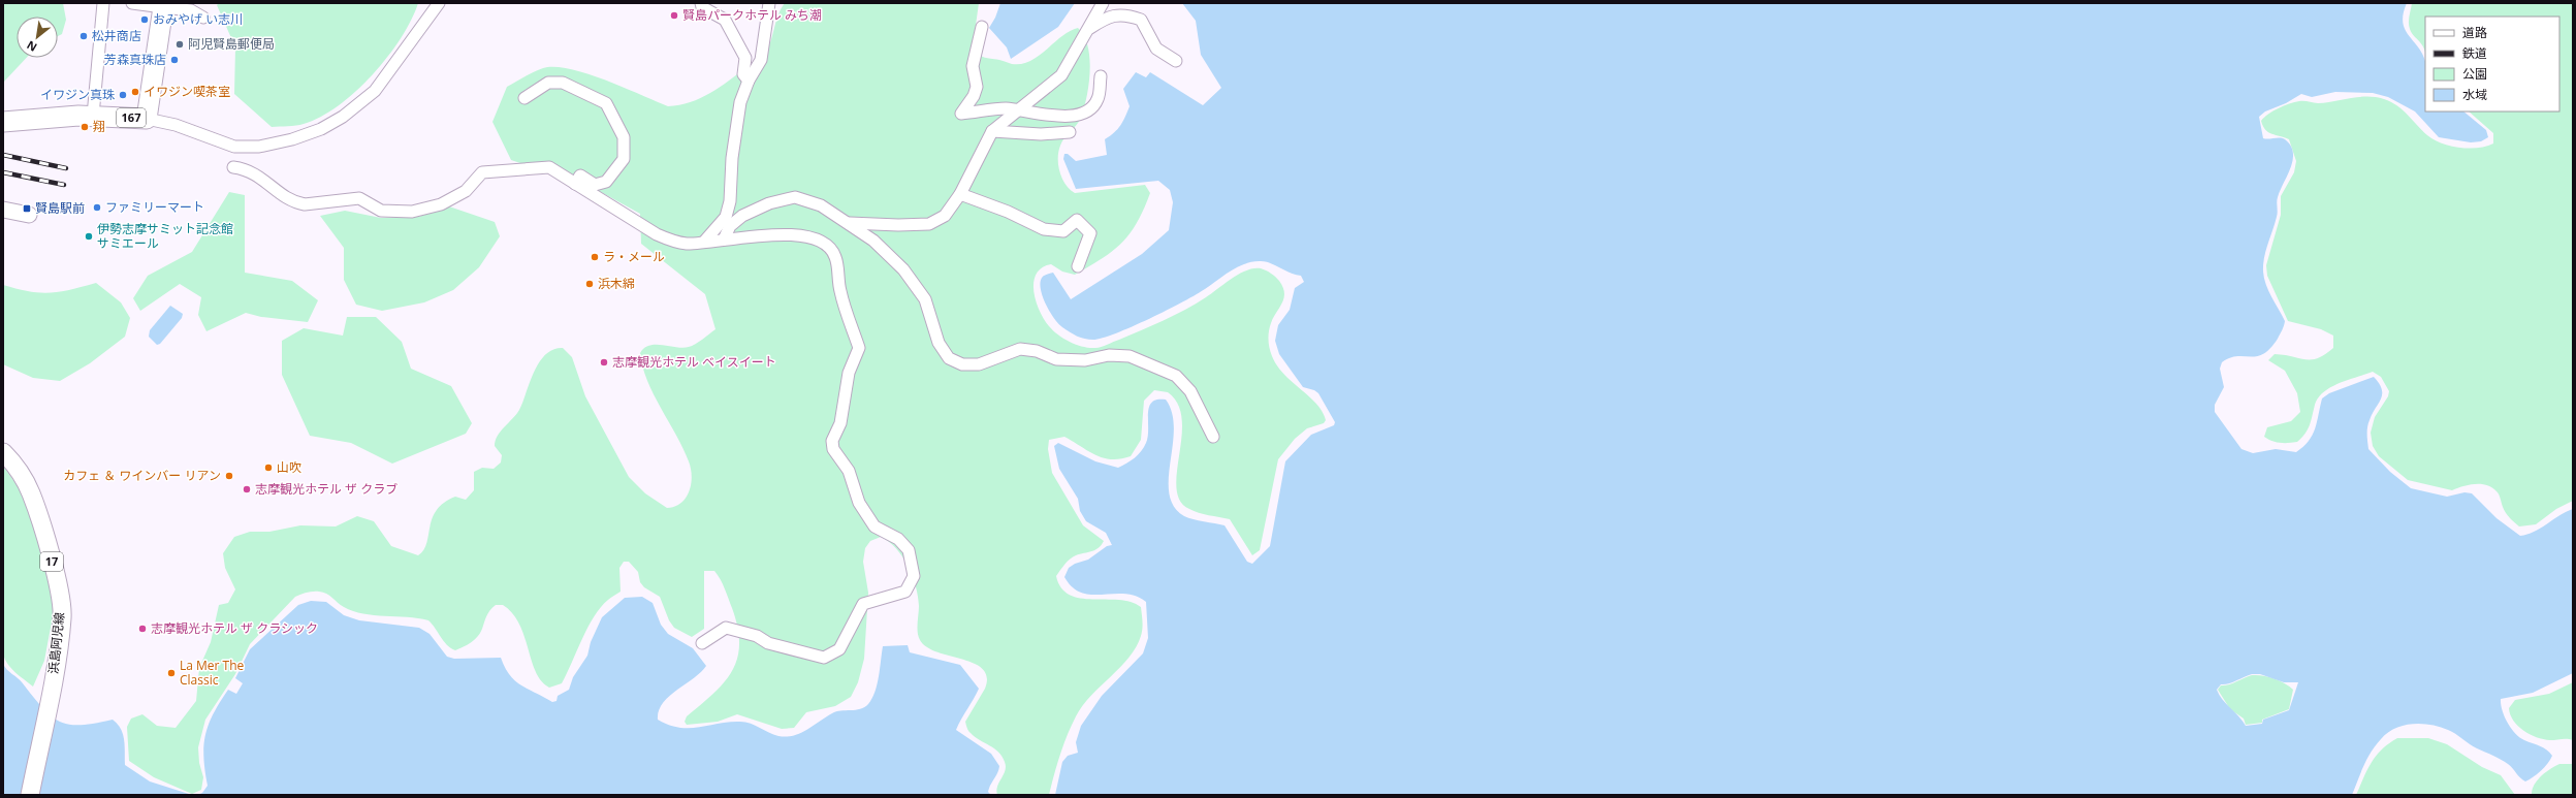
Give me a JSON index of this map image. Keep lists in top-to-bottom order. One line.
{"streets":{"highway":["167"],"main road":["17","浜島阿児線"]},"places":{"other":["賢島パークホテル みち潮","おみやげ い志川","松井商店","阿児賢島郵便局","芳森真珠店","イワジン喫茶室","イワジン真珠","翔","ファミリーマート","伊勢志摩サミット記念館 サミエール","ラ・メール","浜木綿","志摩観光ホテル ベイスイート","山吹","カフェ ＆ ワインバー リアン","志摩観光ホテル ザ クラブ","志摩観光ホテル ザ クラシック","La Mer The Classic"],"transit":["賢島駅前"]},"legend":["道路","鉄道","公園","水域"],"north":"bottom left"}
